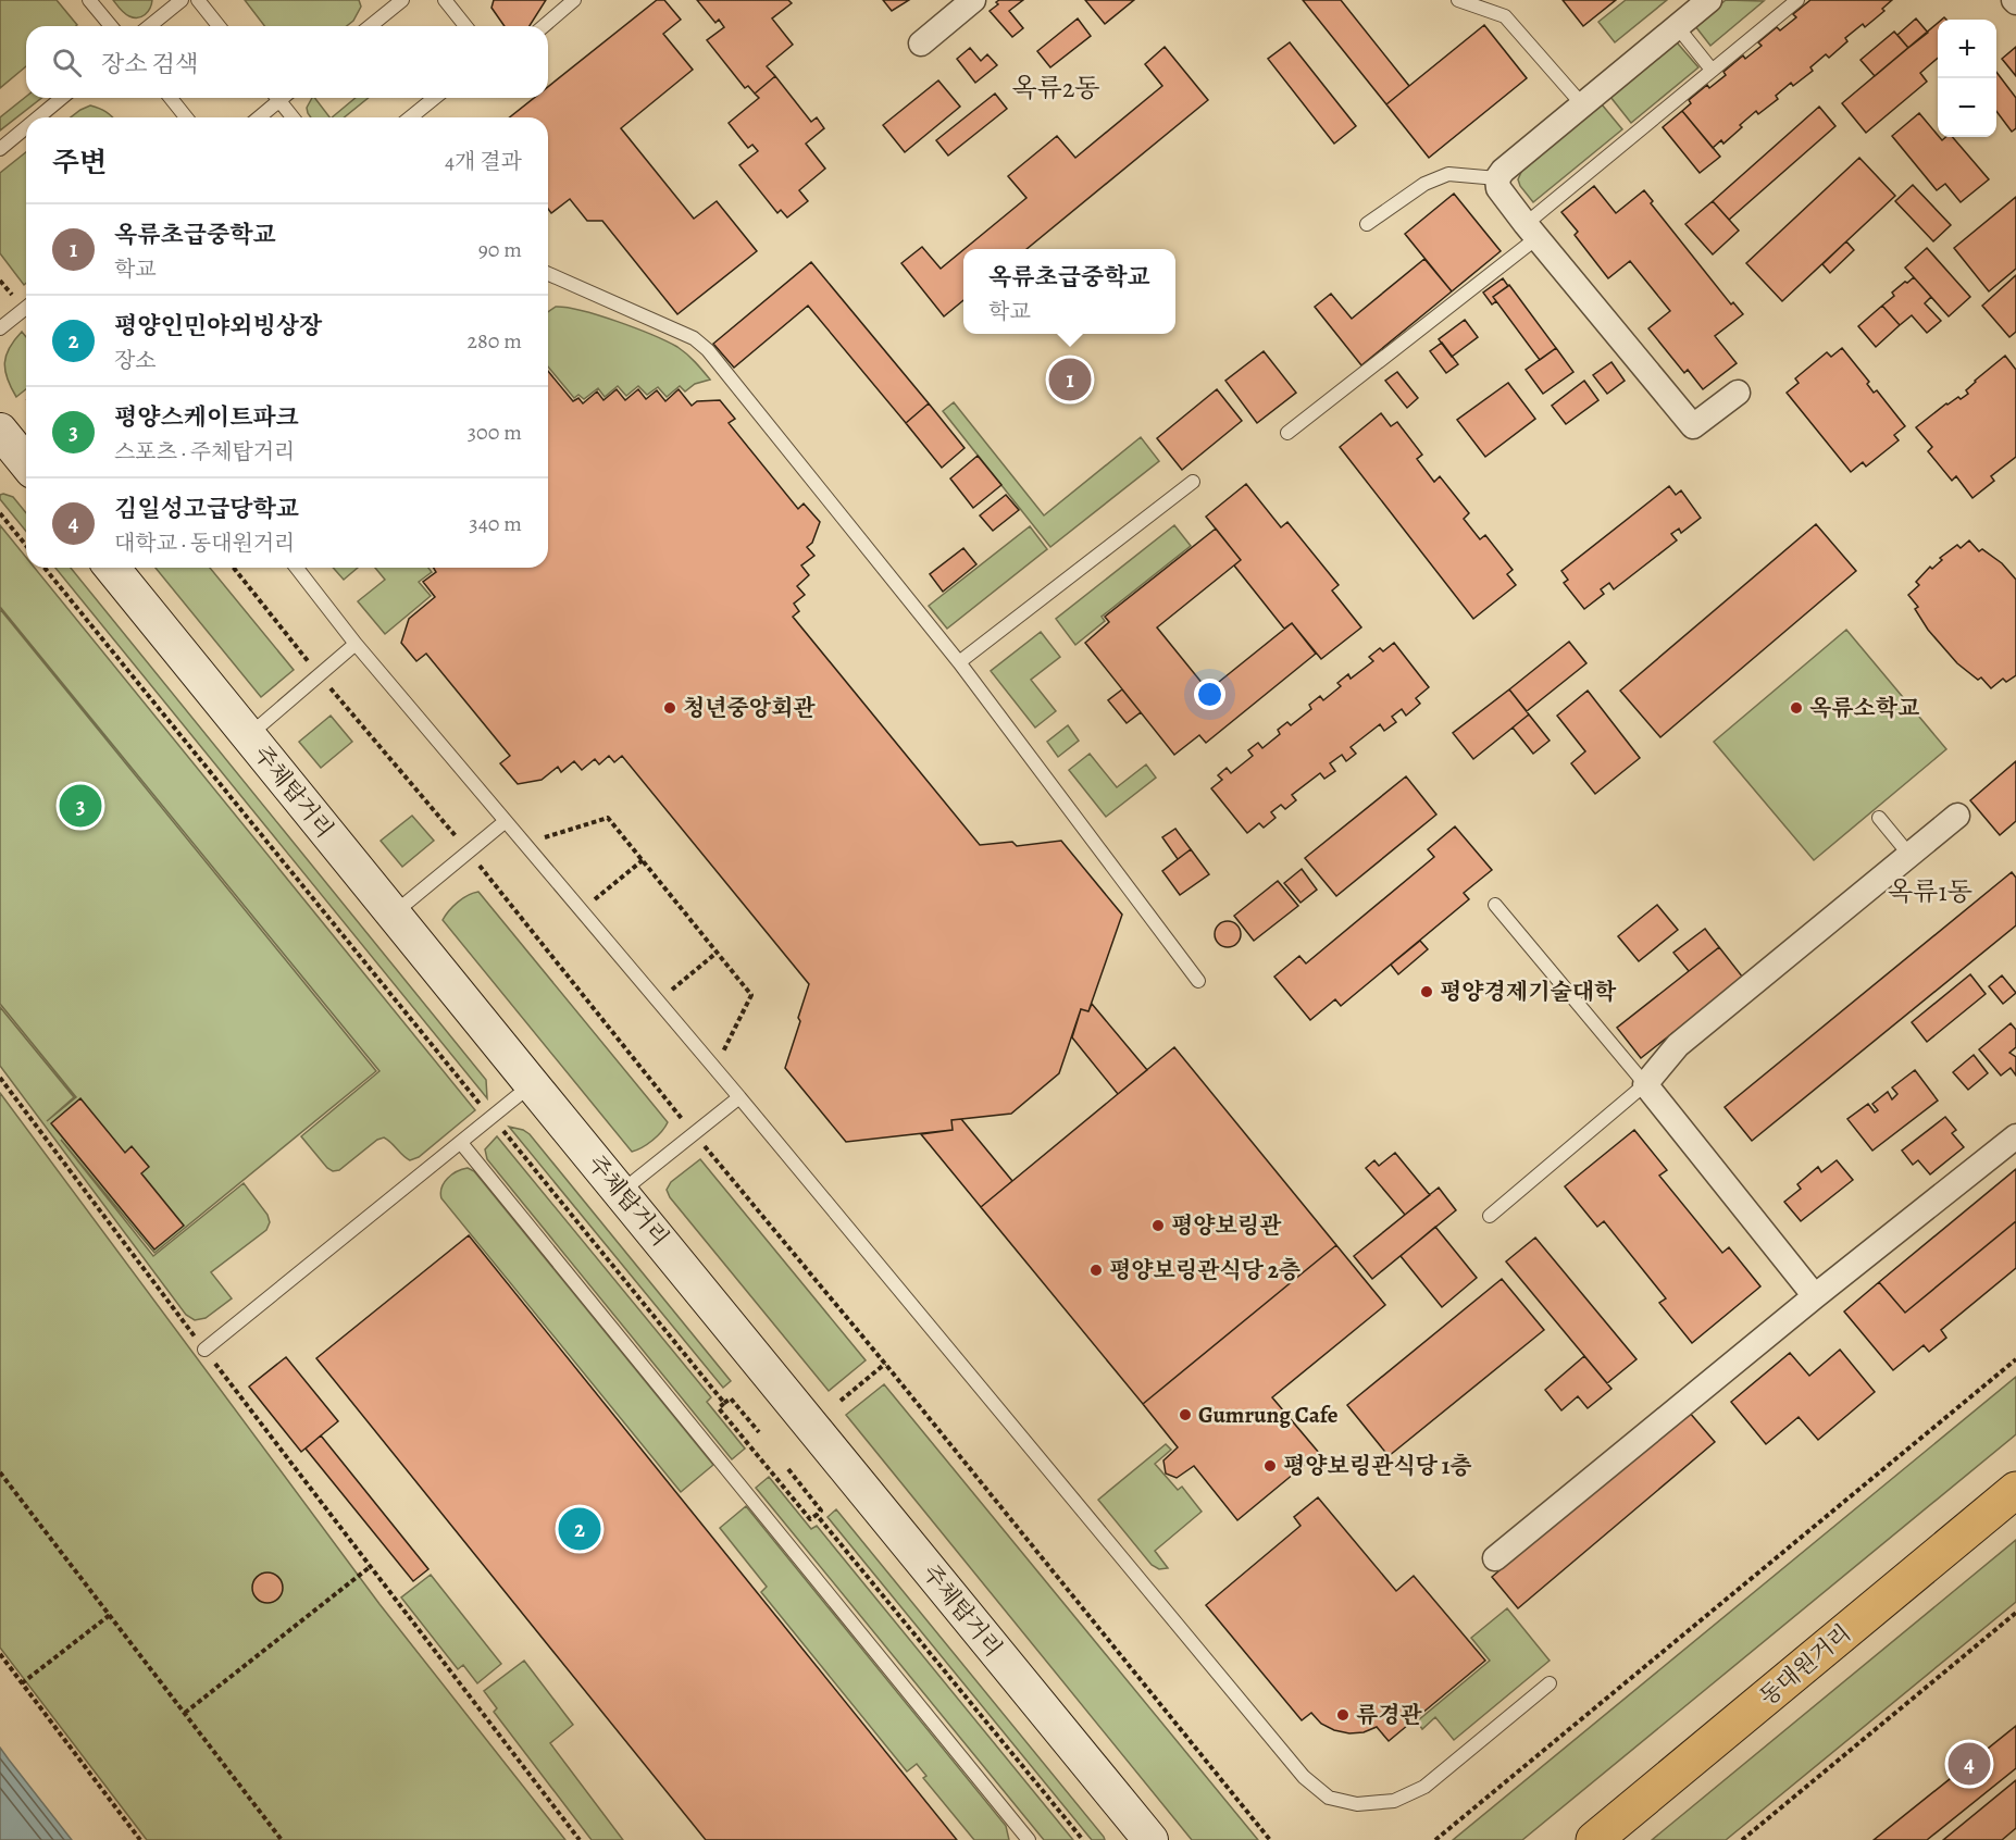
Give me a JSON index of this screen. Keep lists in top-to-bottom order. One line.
{"streets":{"main road":["주체탑거리","동대원거리"]},"districts":["옥류2동","옥류1동"],"places":["청년중앙회관","옥류소학교","평양경제기술대학","평양보링관","평양보링관식당 2층","Gumrung Cafe","평양보링관식당 1층","류경관"],"page":{"map_buttons":["+","−"],"search":"장소 검색","heading":["주변","4개 결과"],"list":[{"mark":"1","name":"옥류초급중학교","note":"학교","value":"90 m"},{"mark":"2","name":"평양인민야외빙상장","note":"장소","value":"280 m"},{"mark":"3","name":"평양스케이트파크","note":"스포츠 · 주체탑거리","value":"300 m"},{"mark":"4","name":"김일성고급당학교","note":"대학교 · 동대원거리","value":"340 m"}],"popup":["옥류초급중학교","학교"],"pins":["1","3","2","4"]}}
